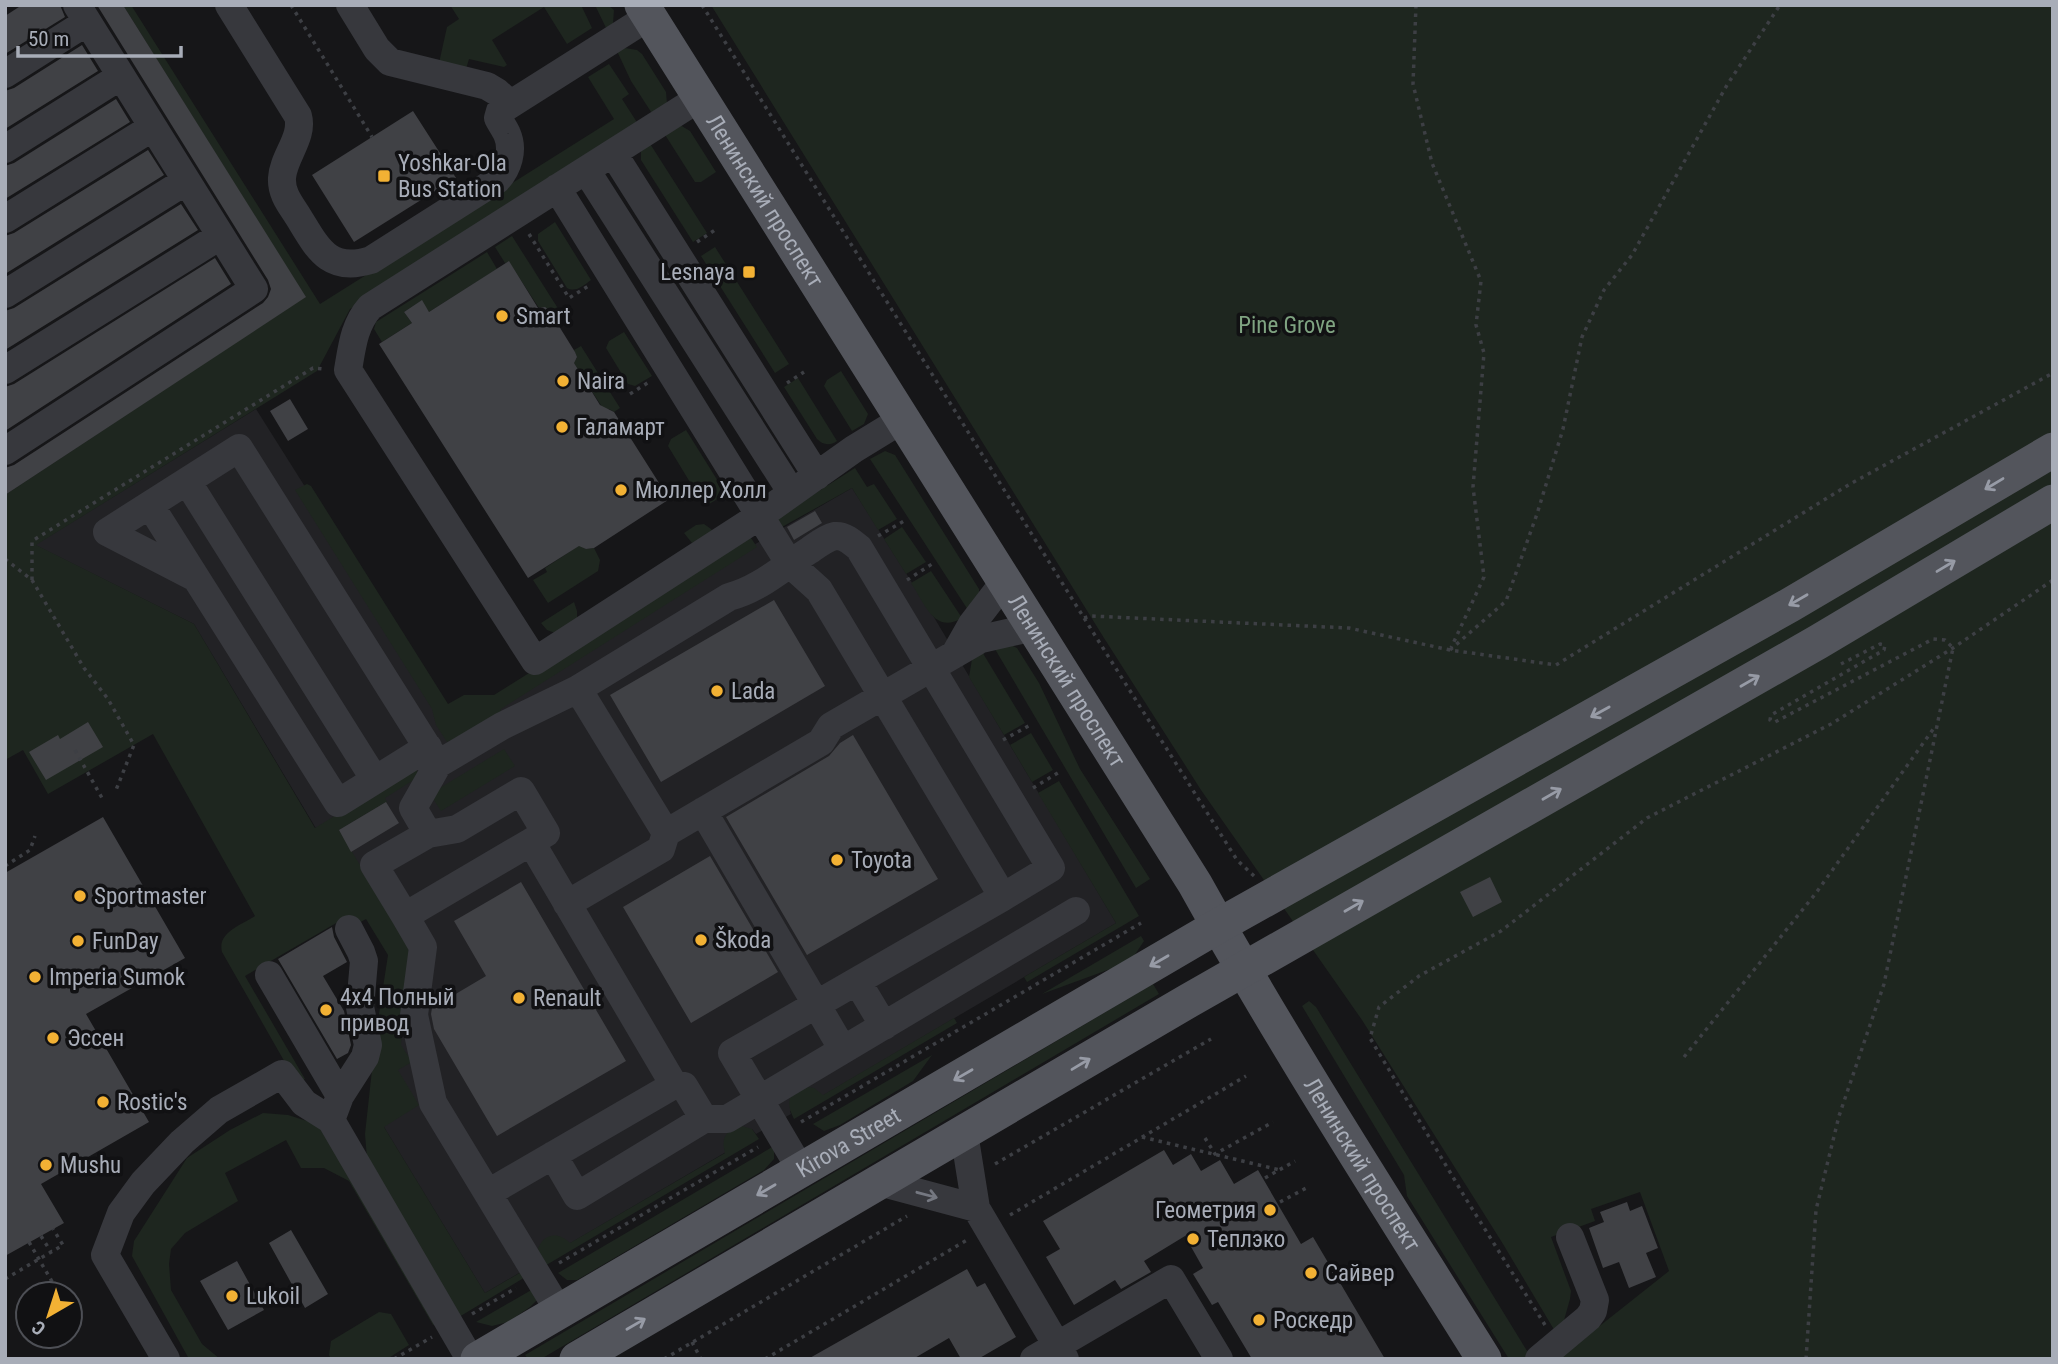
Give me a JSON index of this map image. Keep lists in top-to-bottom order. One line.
{"streets":{"main road":["Ленинский проспект","Kirova Street"]},"crossings":[["Ленинский проспект","Kirova Street"]],"parks":["Pine Grove"],"places":{"transit":["Yoshkar-Ola Bus Station","Lesnaya"],"other":["Smart","Naira","Галамарт","Мюллер Холл","Lada","Toyota","Sportmaster","Škoda","FunDay","Imperia Sumok","Renault","4x4 Полный привод","Эссен","Rostic's","Mushu","Геометрия","Теплэко","Сайвер","Lukoil","Роскедр"]},"scale_bar":"50 m","north":"bottom left"}
